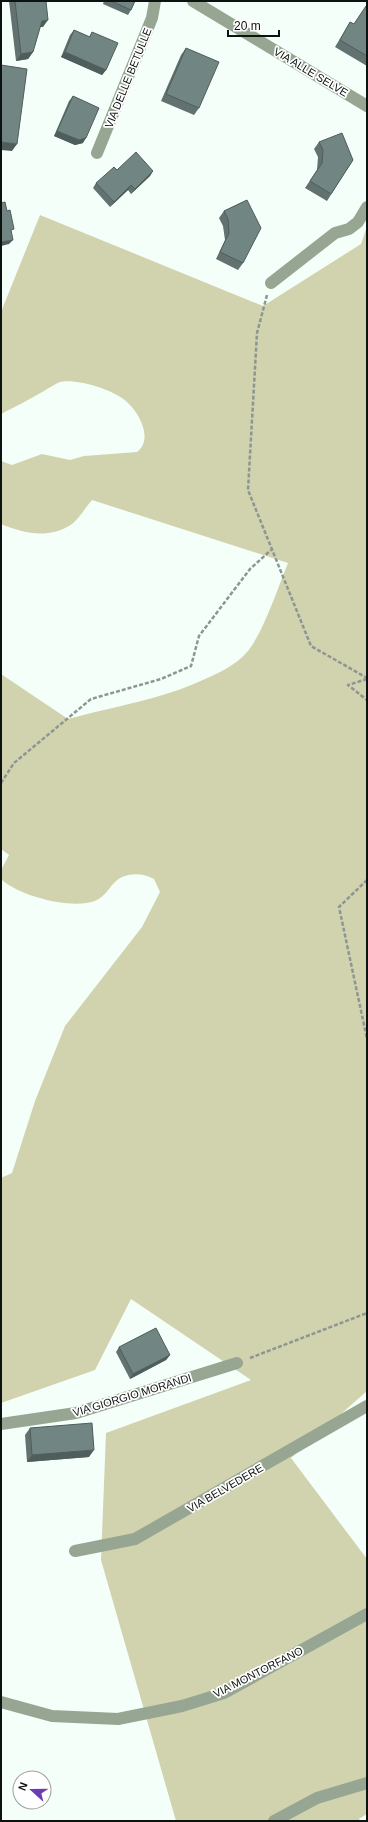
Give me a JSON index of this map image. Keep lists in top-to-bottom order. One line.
{"streets":{"street":["VIA ALLE SELVE","VIA DELLE BETULLE","VIA GIORGIO MORANDI","VIA BELVEDERE","VIA MONTORFANO"]},"scale_bar":"20 m","north":"left"}
